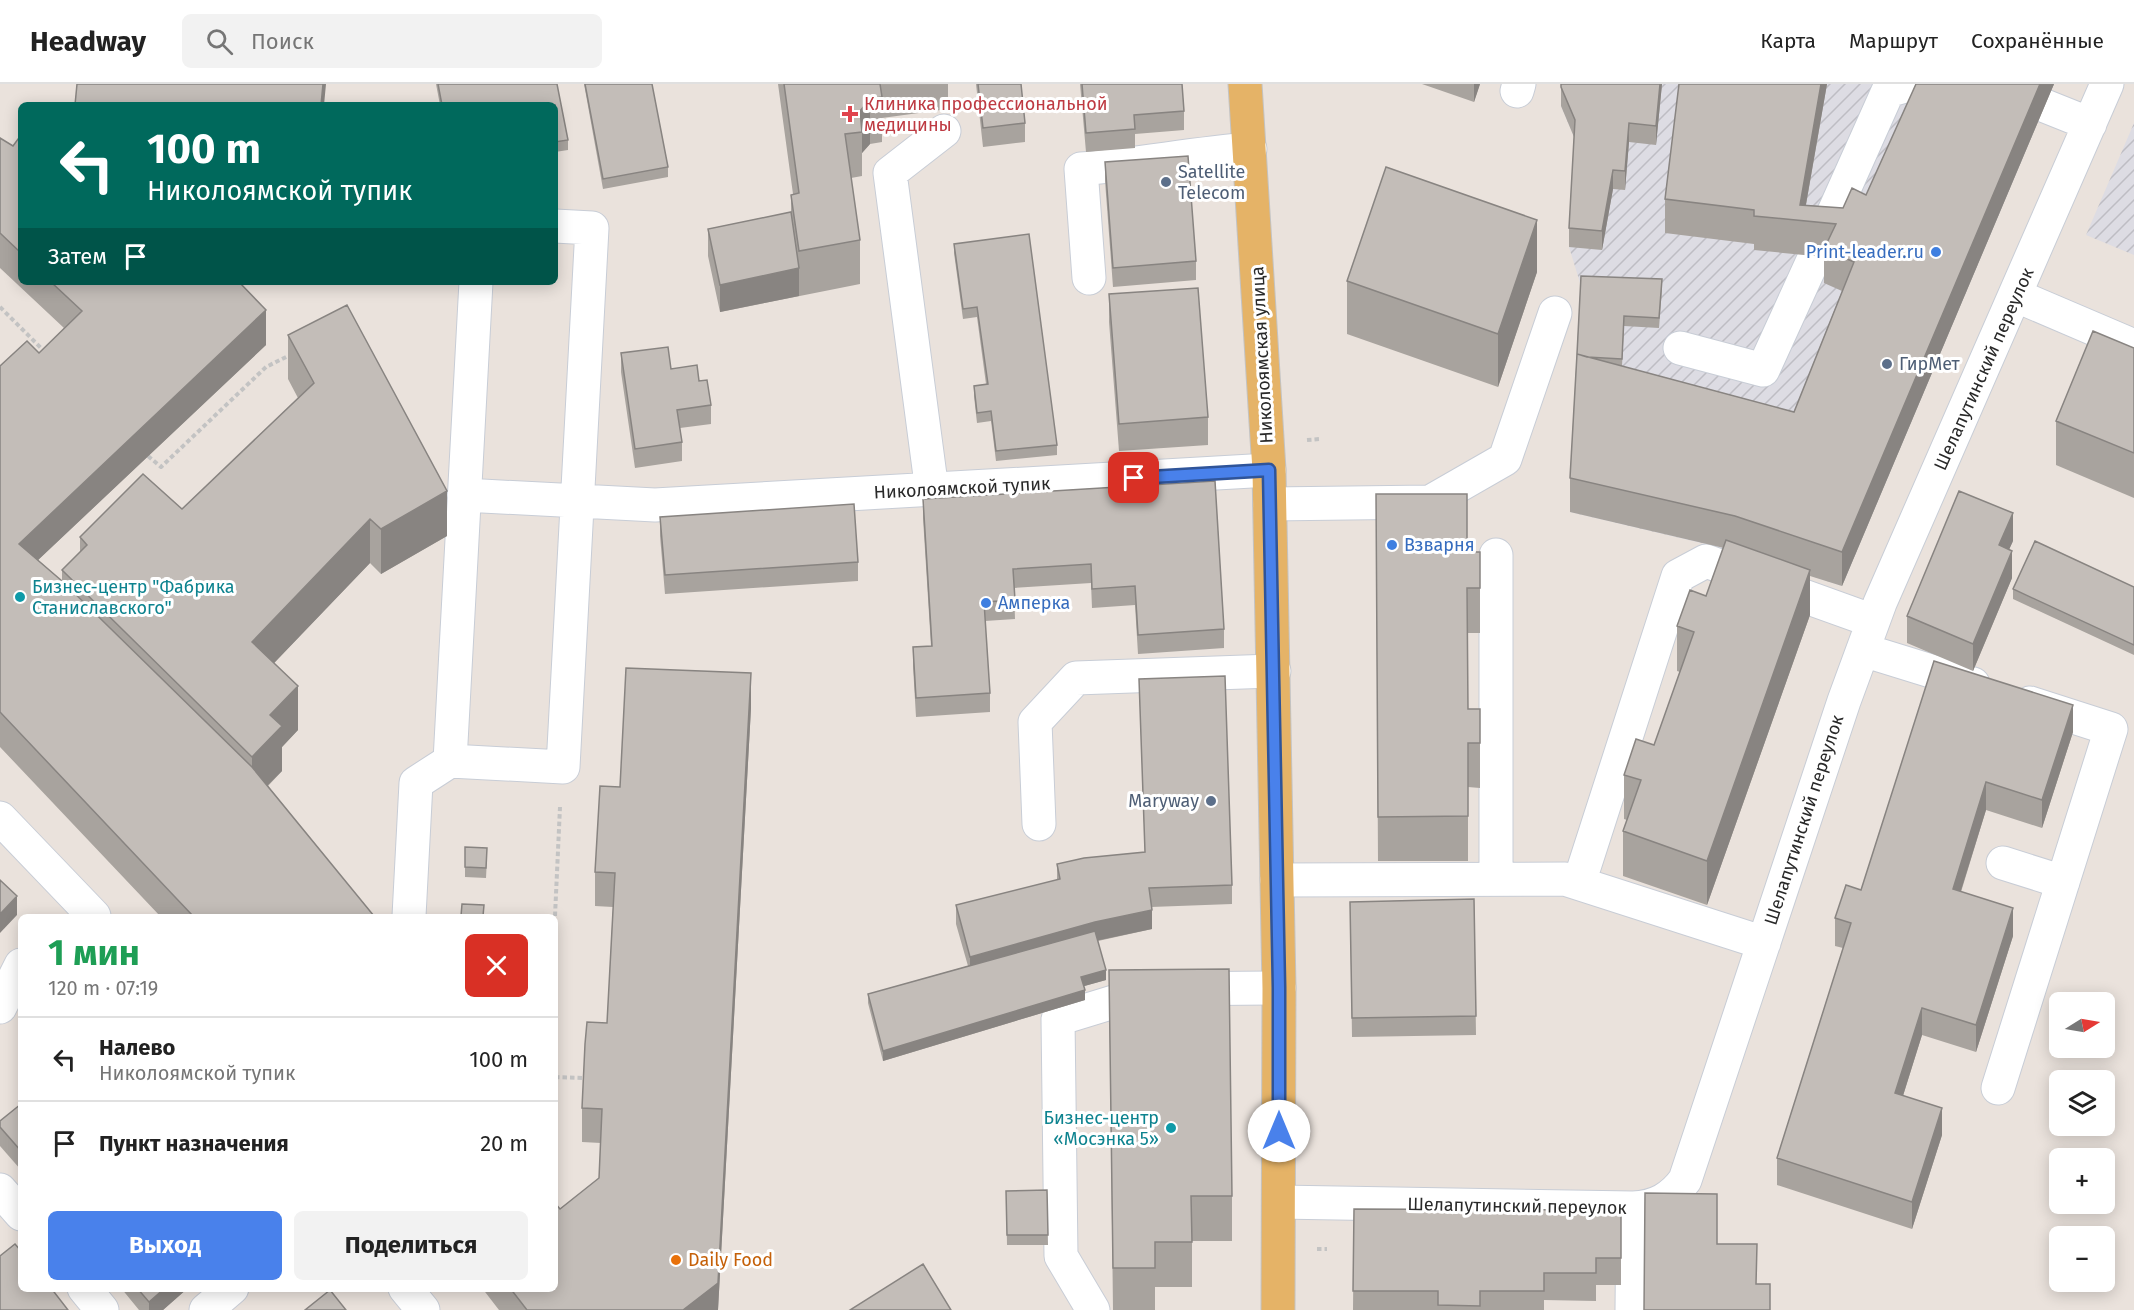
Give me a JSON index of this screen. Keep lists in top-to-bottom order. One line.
{"streets":{"main road":["Николоямская улица"],"street":["Шелапутинский переулок","Николоямской тупик"]},"crossings":[["Николоямская улица","Шелапутинский переулок"],["Николоямская улица","Николоямской тупик"]],"places":{"health":["Клиника профессиональной медицины"],"other":["Satellite Telecom","Print-leader.ru","ГирМет","Взварня","Бизнес-центр \"Фабрика Станиславского\"","Амперка","Maryway","Бизнес-центр «Мосэнка 5»","Daily Food"]},"north":"right","page":{"header":"Headway","search":"Поиск","nav":["Карта","Маршрут","Сохранённые"],"turn":["100 m","Николоямской тупик"],"then":"Затем","heading":["1 мин","120 m · 07:19"],"map_buttons":["+","−"],"list":[{"name":"Налево","note":"Николоямской тупик","value":"100 m"},{"name":"Пункт назначения","value":"20 m"}],"buttons":["Выход","Поделиться"]}}
